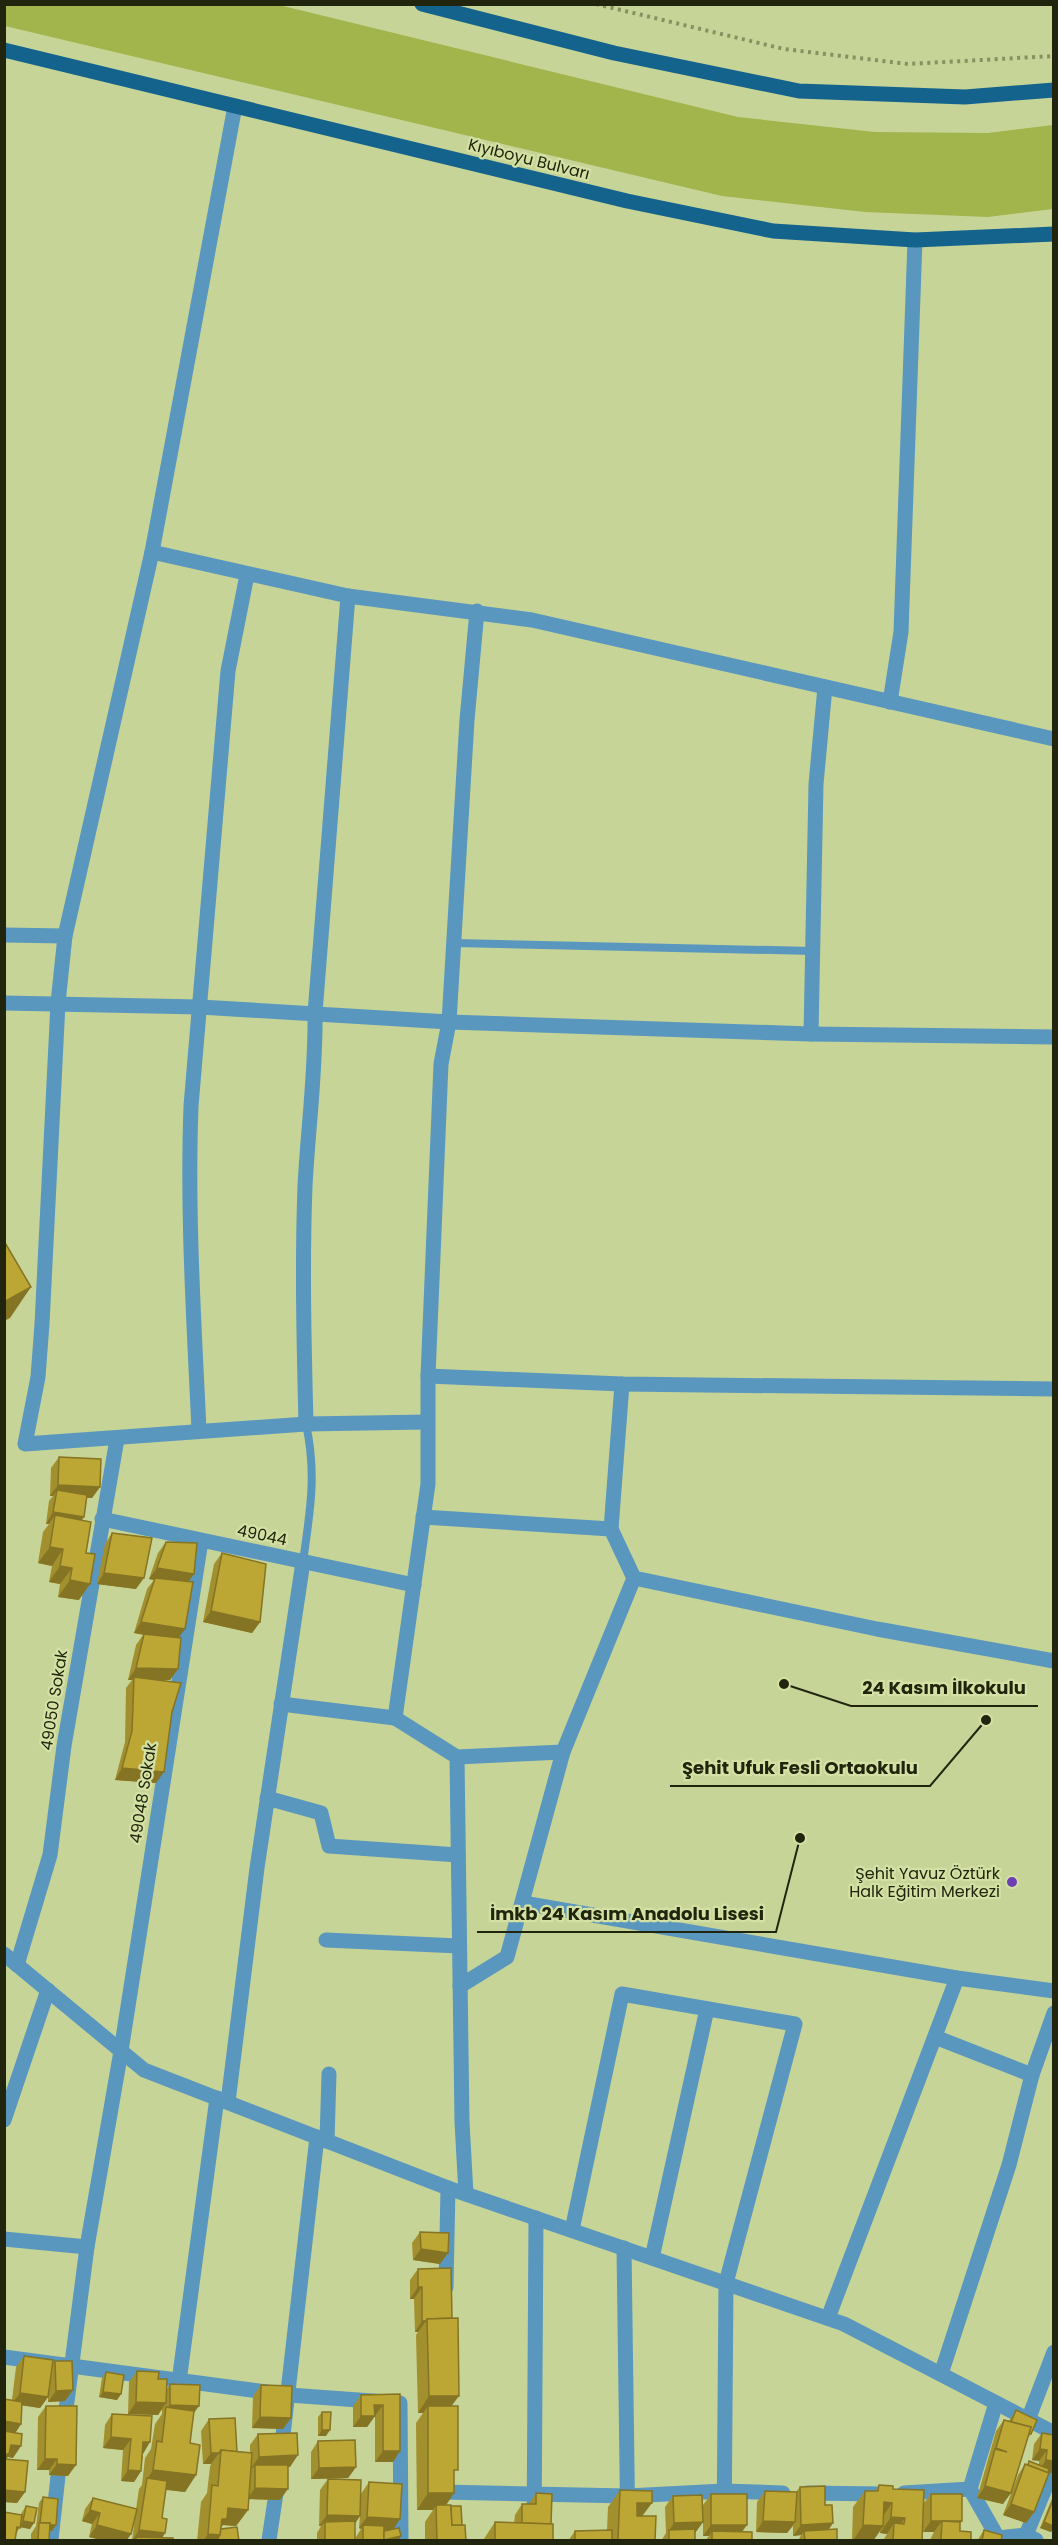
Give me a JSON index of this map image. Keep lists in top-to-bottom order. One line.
{"streets":{"main road":["Kıyıboyu Bulvarı"],"street":["49044","49050 Sokak","49048 Sokak"]},"crossings":[["49044","49050 Sokak"],["49044","49048 Sokak"]],"places":["24 Kasım İlkokulu","Şehit Ufuk Fesli Ortaokulu","İmkb 24 Kasım Anadolu Lisesi","Şehit Yavuz Öztürk Halk Eğitim Merkezi"]}
